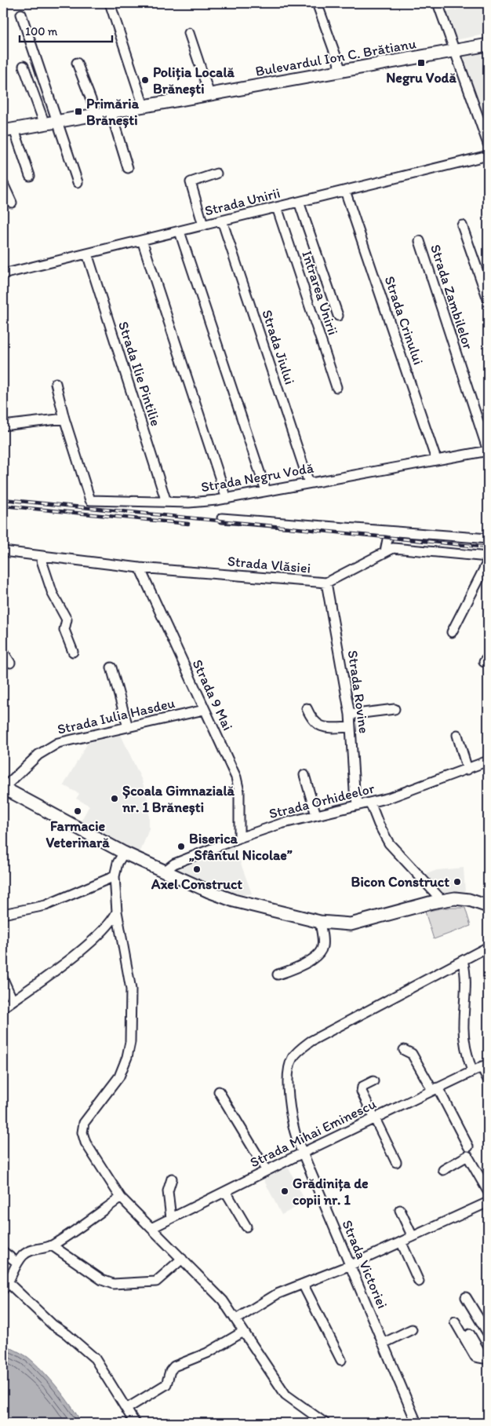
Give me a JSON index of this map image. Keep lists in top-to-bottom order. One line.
{"streets":{"main road":["Bulevardul Ion C. Brătianu"],"street":["Strada Unirii","Intrarea Unirii","Strada Zambilelor","Strada Crinului","Strada Jiului","Strada Ilie Pintilie","Strada Negru Vodă","Strada Vlăsiei","Strada Rovine","Strada 9 Mai","Strada Iulia Hasdeu","Strada Orhideelor","Strada Mihai Eminescu","Strada Victoriei"]},"crossings":[["Strada Unirii","Intrarea Unirii"],["Strada Unirii","Strada Crinului"],["Strada Unirii","Strada Jiului"],["Strada Unirii","Strada Ilie Pintilie"],["Strada Zambilelor","Strada Negru Vodă"],["Strada Crinului","Strada Negru Vodă"],["Strada Jiului","Strada Negru Vodă"],["Strada Ilie Pintilie","Strada Negru Vodă"],["Strada Vlăsiei","Strada Rovine"],["Strada Vlăsiei","Strada 9 Mai"],["Strada Rovine","Strada Orhideelor"],["Strada 9 Mai","Strada Iulia Hasdeu"],["Strada 9 Mai","Strada Orhideelor"],["Strada Mihai Eminescu","Strada Victoriei"]],"places":{"transit":["Negru Vodă","Primăria Brănești"],"other":["Poliția Locală Brănești","Școala Gimnazială nr. 1 Brănești","Farmacie Veterinară","Biserica „Sfântul Nicolae”","Axel Construct","Bicon Construct","Grădinița de copii nr. 1"]},"scale_bar":"100 m"}
